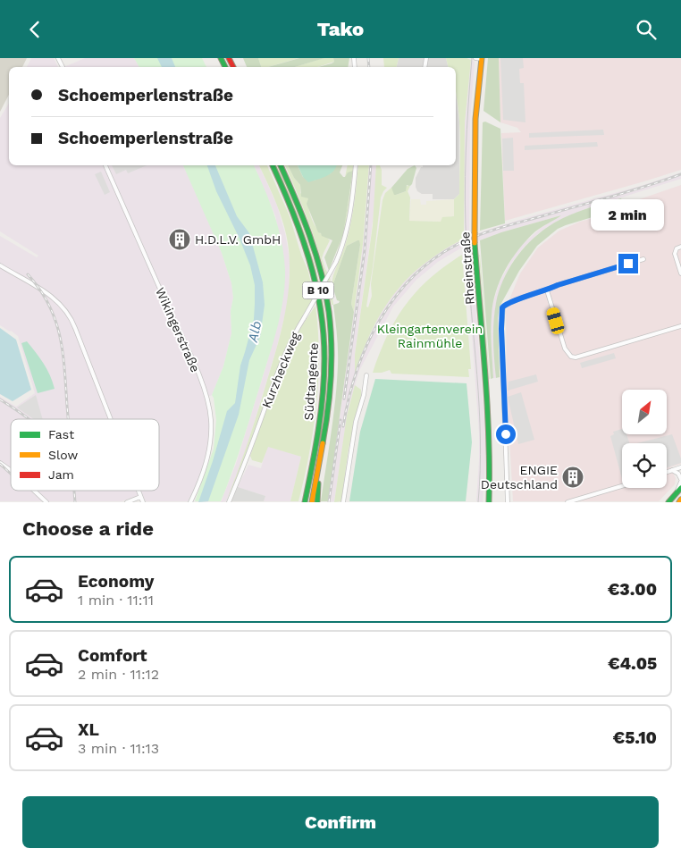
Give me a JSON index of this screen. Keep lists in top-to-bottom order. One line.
{"streets":{"main road":["Rheinstraße","B 10","Südtangente"],"street":["Wikingerstraße","Kurzheckweg"]},"water":["Alb"],"parks":["Kleingartenverein Rainmühle"],"places":{"building":["H.D.L.V. GmbH","ENGIE Deutschland"]},"legend":["Fast","Slow","Jam"],"north":"top right","page":{"header":"Tako","banner":["Schoemperlenstraße","Schoemperlenstraße"],"bubble":"2 min","heading":"Choose a ride","list":[{"name":"Economy","note":"1 min · 11:11","value":"€3.00"},{"name":"Comfort","note":"2 min · 11:12","value":"€4.05"},{"name":"XL","note":"3 min · 11:13","value":"€5.10"}],"buttons":"Confirm"}}
